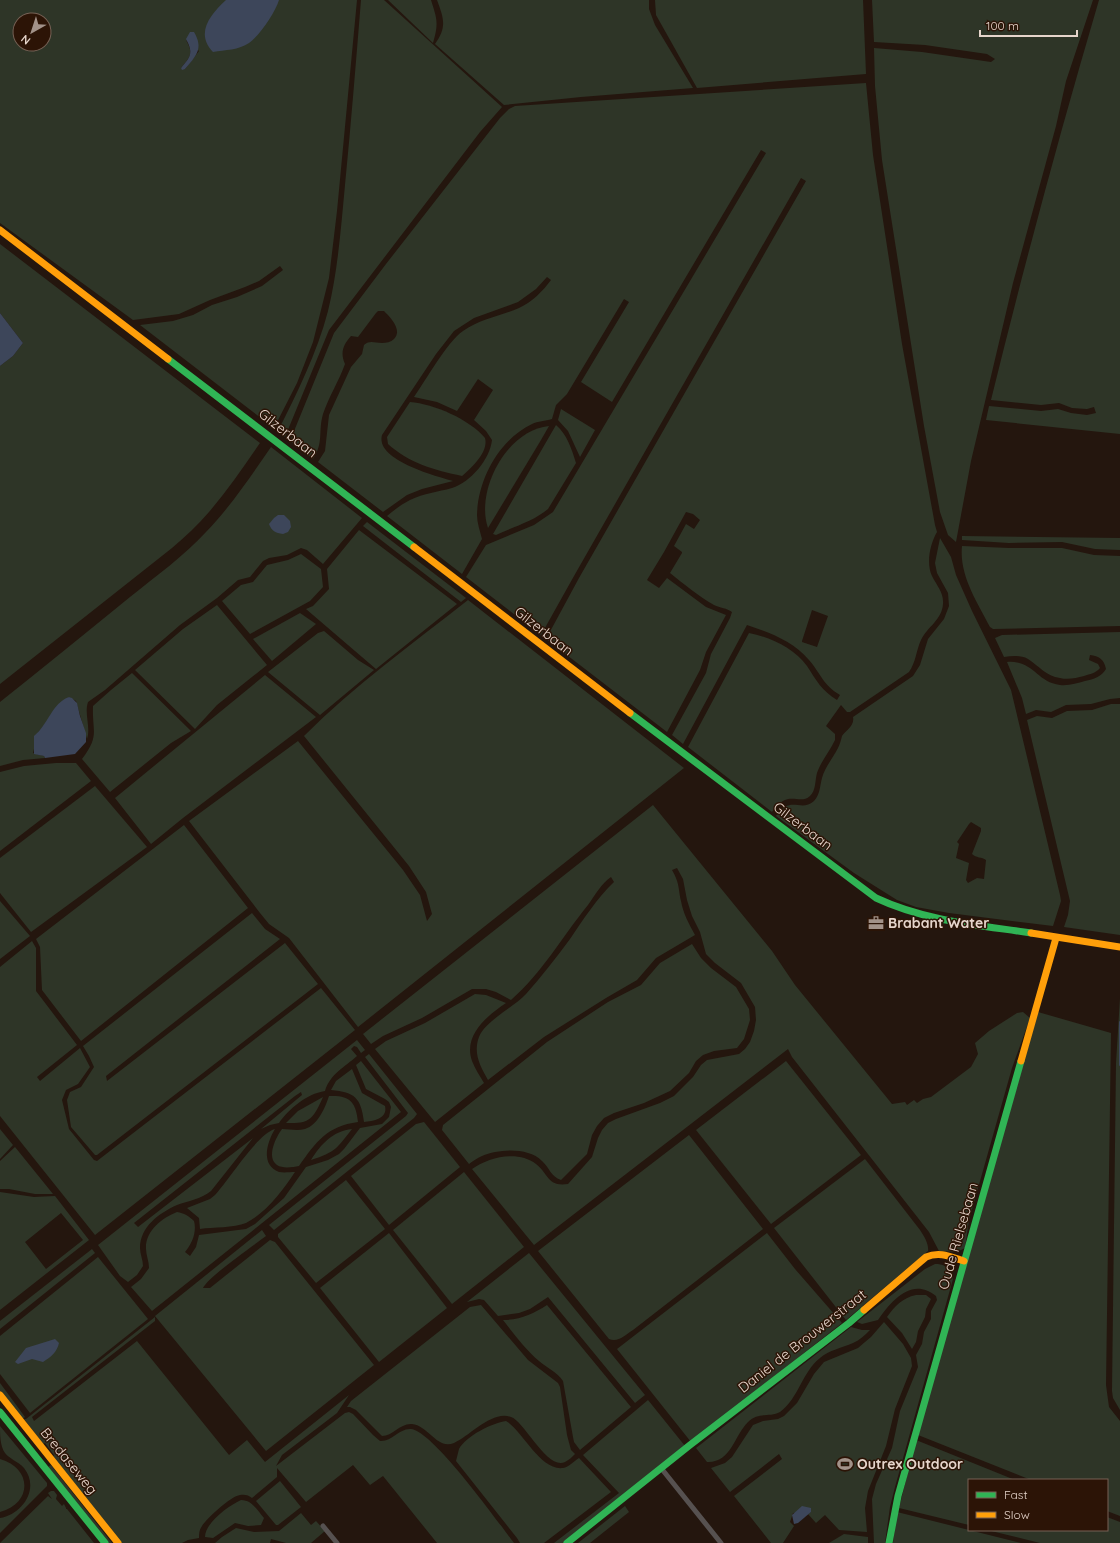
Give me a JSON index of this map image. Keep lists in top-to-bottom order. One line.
{"streets":{"street":["Gilzerbaan","Oude Rielsebaan","Daniel de Brouwerstraat","Bredaseweg"]},"crossings":[["Gilzerbaan","Oude Rielsebaan"],["Oude Rielsebaan","Daniel de Brouwerstraat"]],"places":{"office":["Brabant Water"],"sports":["Outrex Outdoor"]},"legend":["Fast","Slow"],"scale_bar":"100 m","north":"bottom left"}
